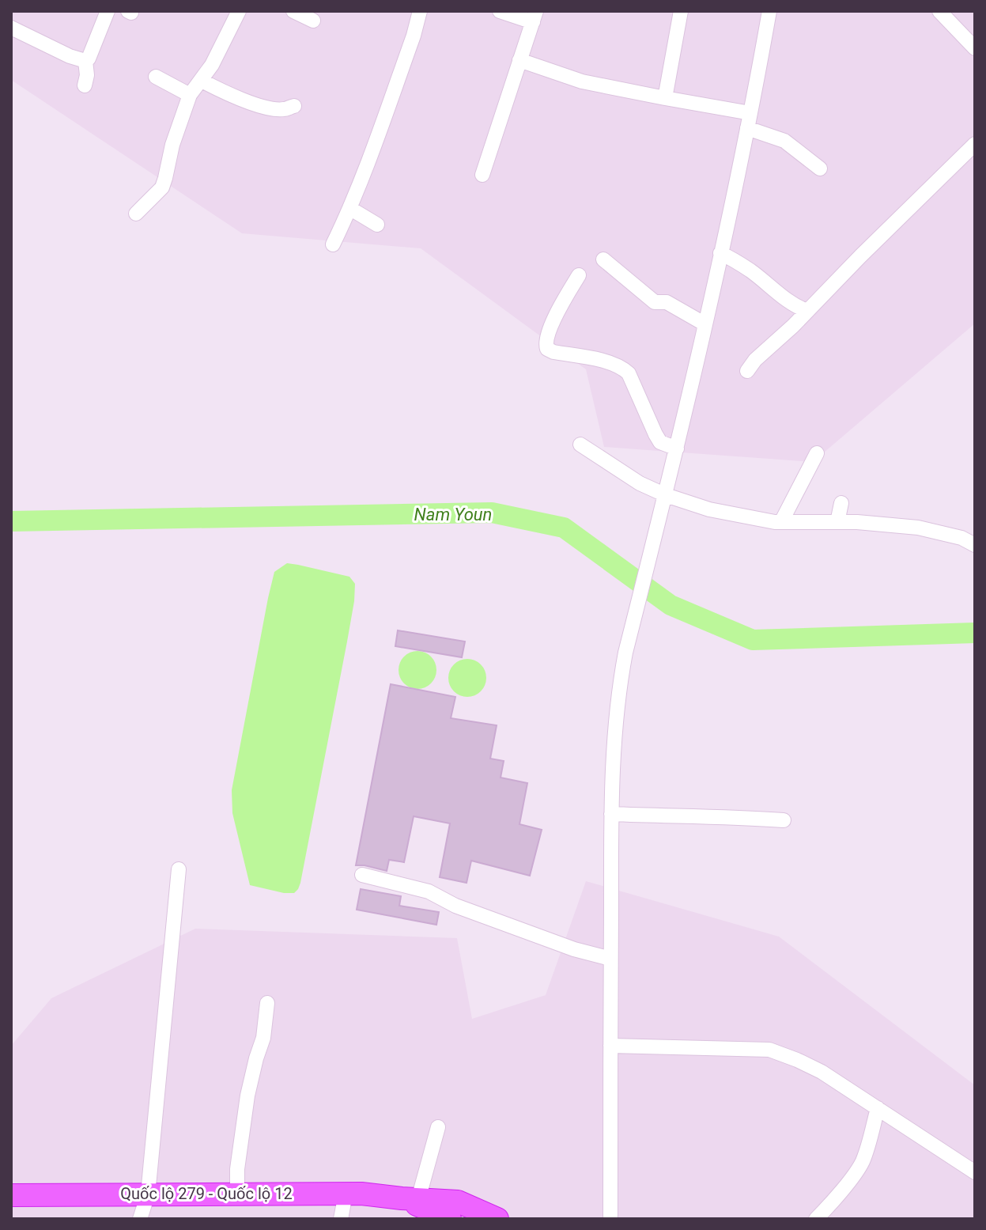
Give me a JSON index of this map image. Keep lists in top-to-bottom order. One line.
{"streets":{"highway":["Quốc lộ 279 - Quốc lộ 12"]},"water":["Nam Youn"]}
